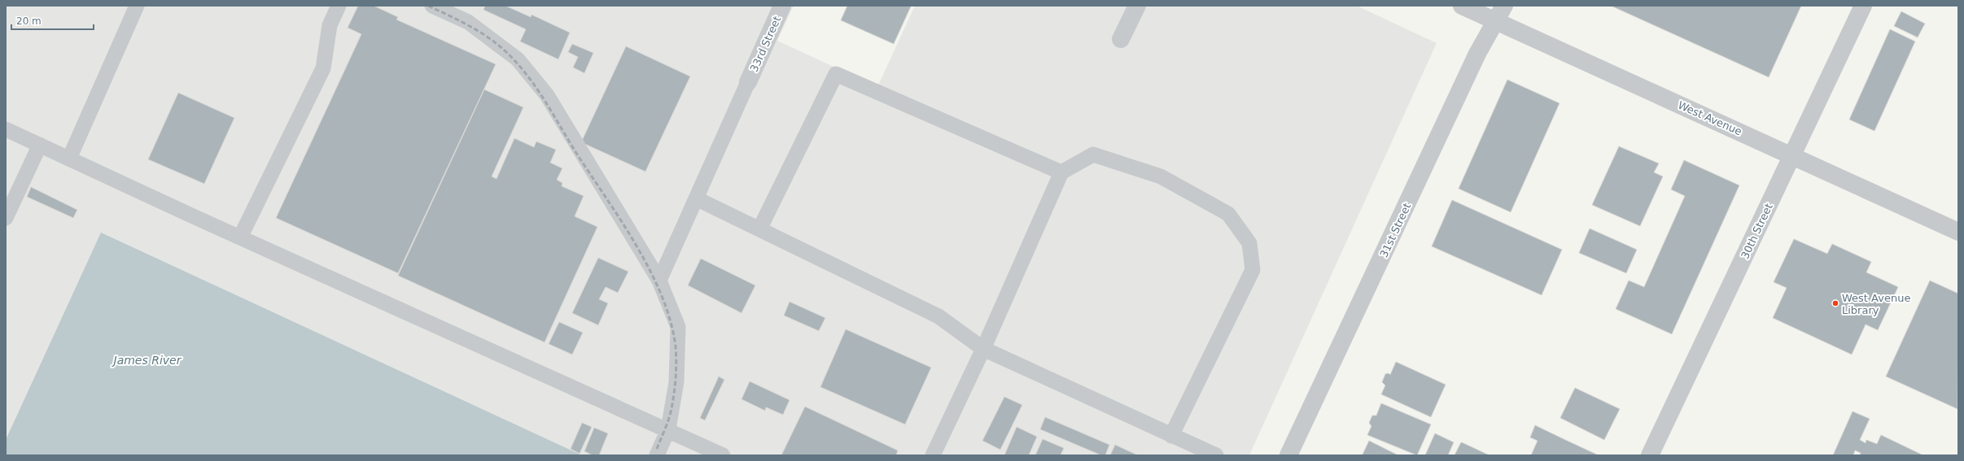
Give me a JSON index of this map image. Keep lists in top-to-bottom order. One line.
{"streets":{"street":["33rd Street","West Avenue","31st Street","30th Street"]},"crossings":[["West Avenue","31st Street"],["West Avenue","30th Street"]],"water":["James River"],"places":["West Avenue Library"],"scale_bar":"20 m"}
